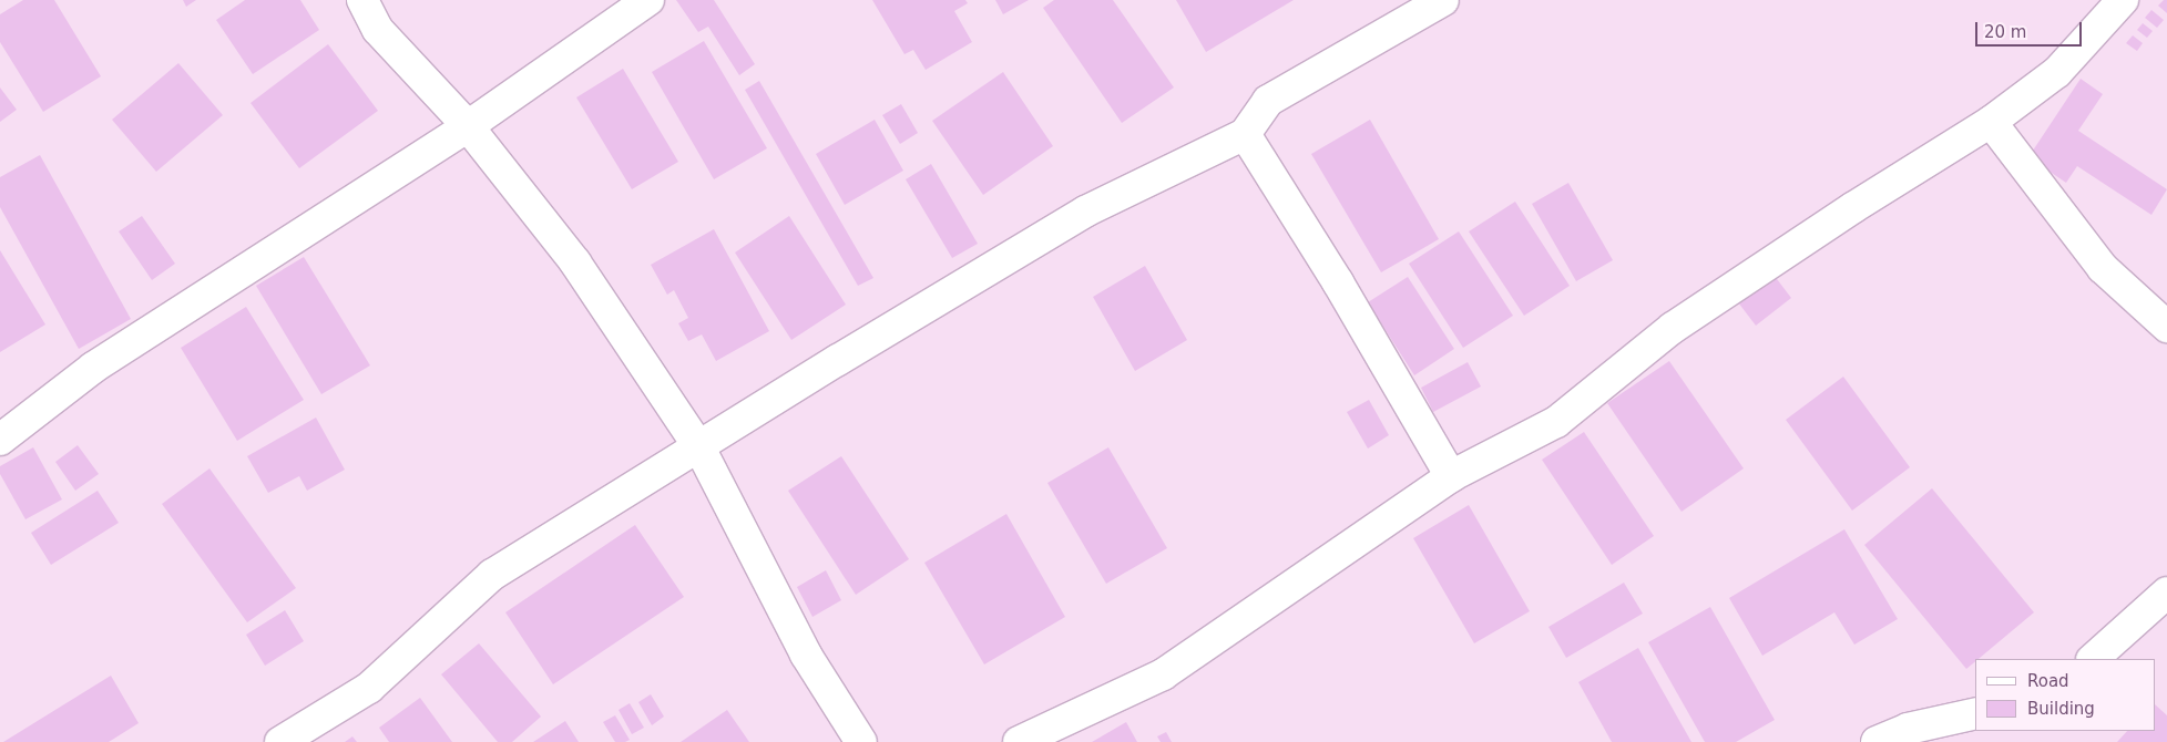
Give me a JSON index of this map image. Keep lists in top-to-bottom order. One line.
{"legend":["Road","Building"],"scale_bar":"20 m"}
